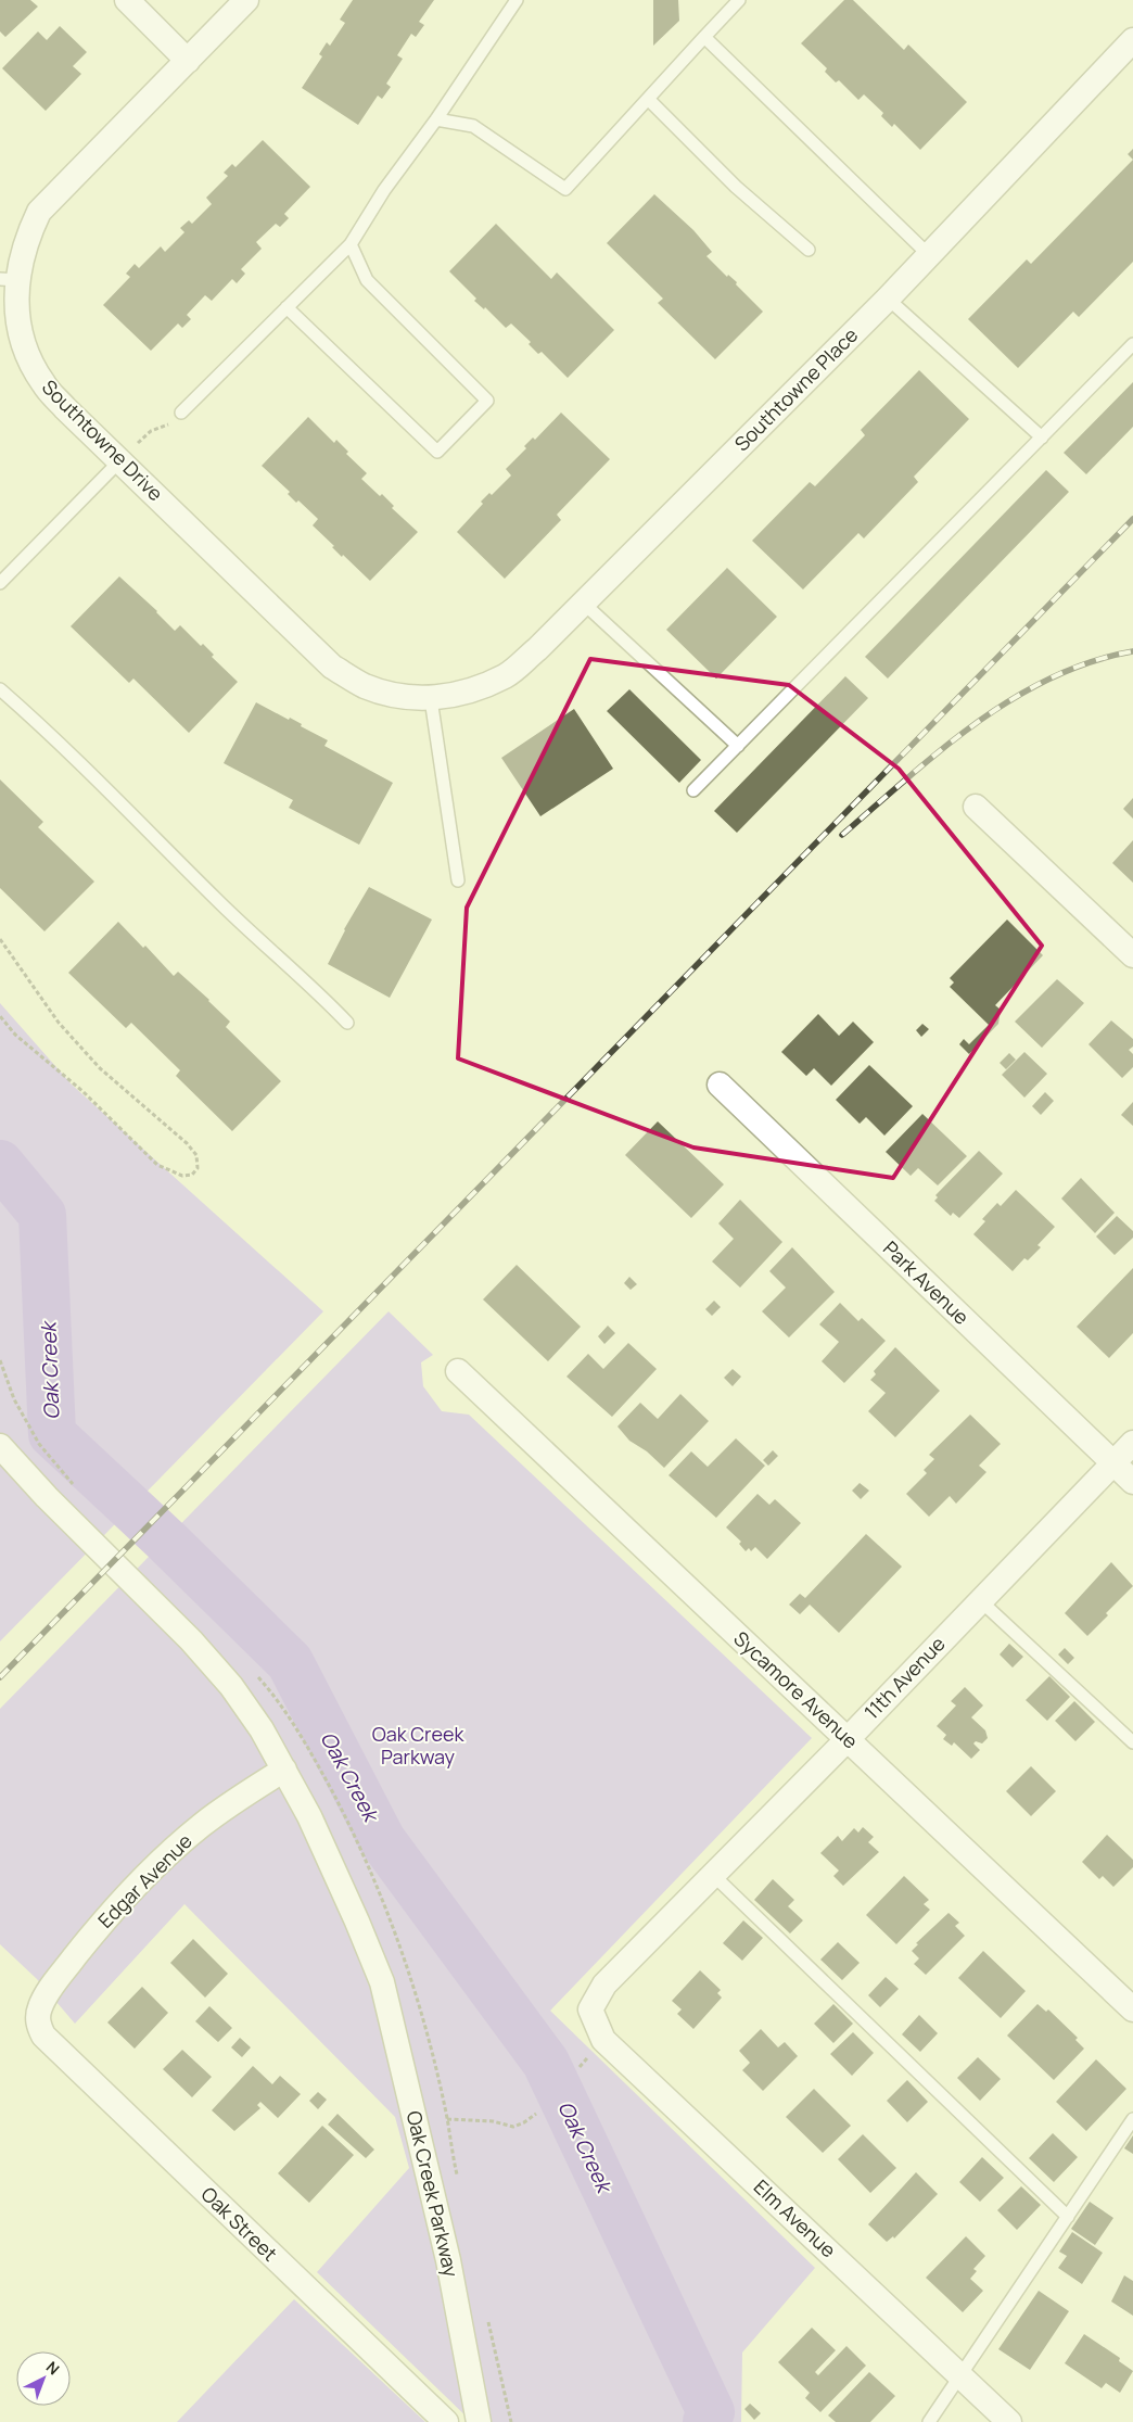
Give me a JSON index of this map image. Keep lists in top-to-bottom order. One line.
{"streets":{"street":["Southtowne Place","Southtowne Drive","Park Avenue","11th Avenue","Sycamore Avenue","Edgar Avenue","Oak Creek Parkway","Elm Avenue","Oak Street"]},"crossings":[["Southtowne Place","Southtowne Drive"],["Park Avenue","11th Avenue"],["11th Avenue","Sycamore Avenue"],["11th Avenue","Elm Avenue"],["Edgar Avenue","Oak Creek Parkway"],["Edgar Avenue","Oak Street"]],"water":["Oak Creek"],"parks":["Oak Creek Parkway"],"north":"top right"}
